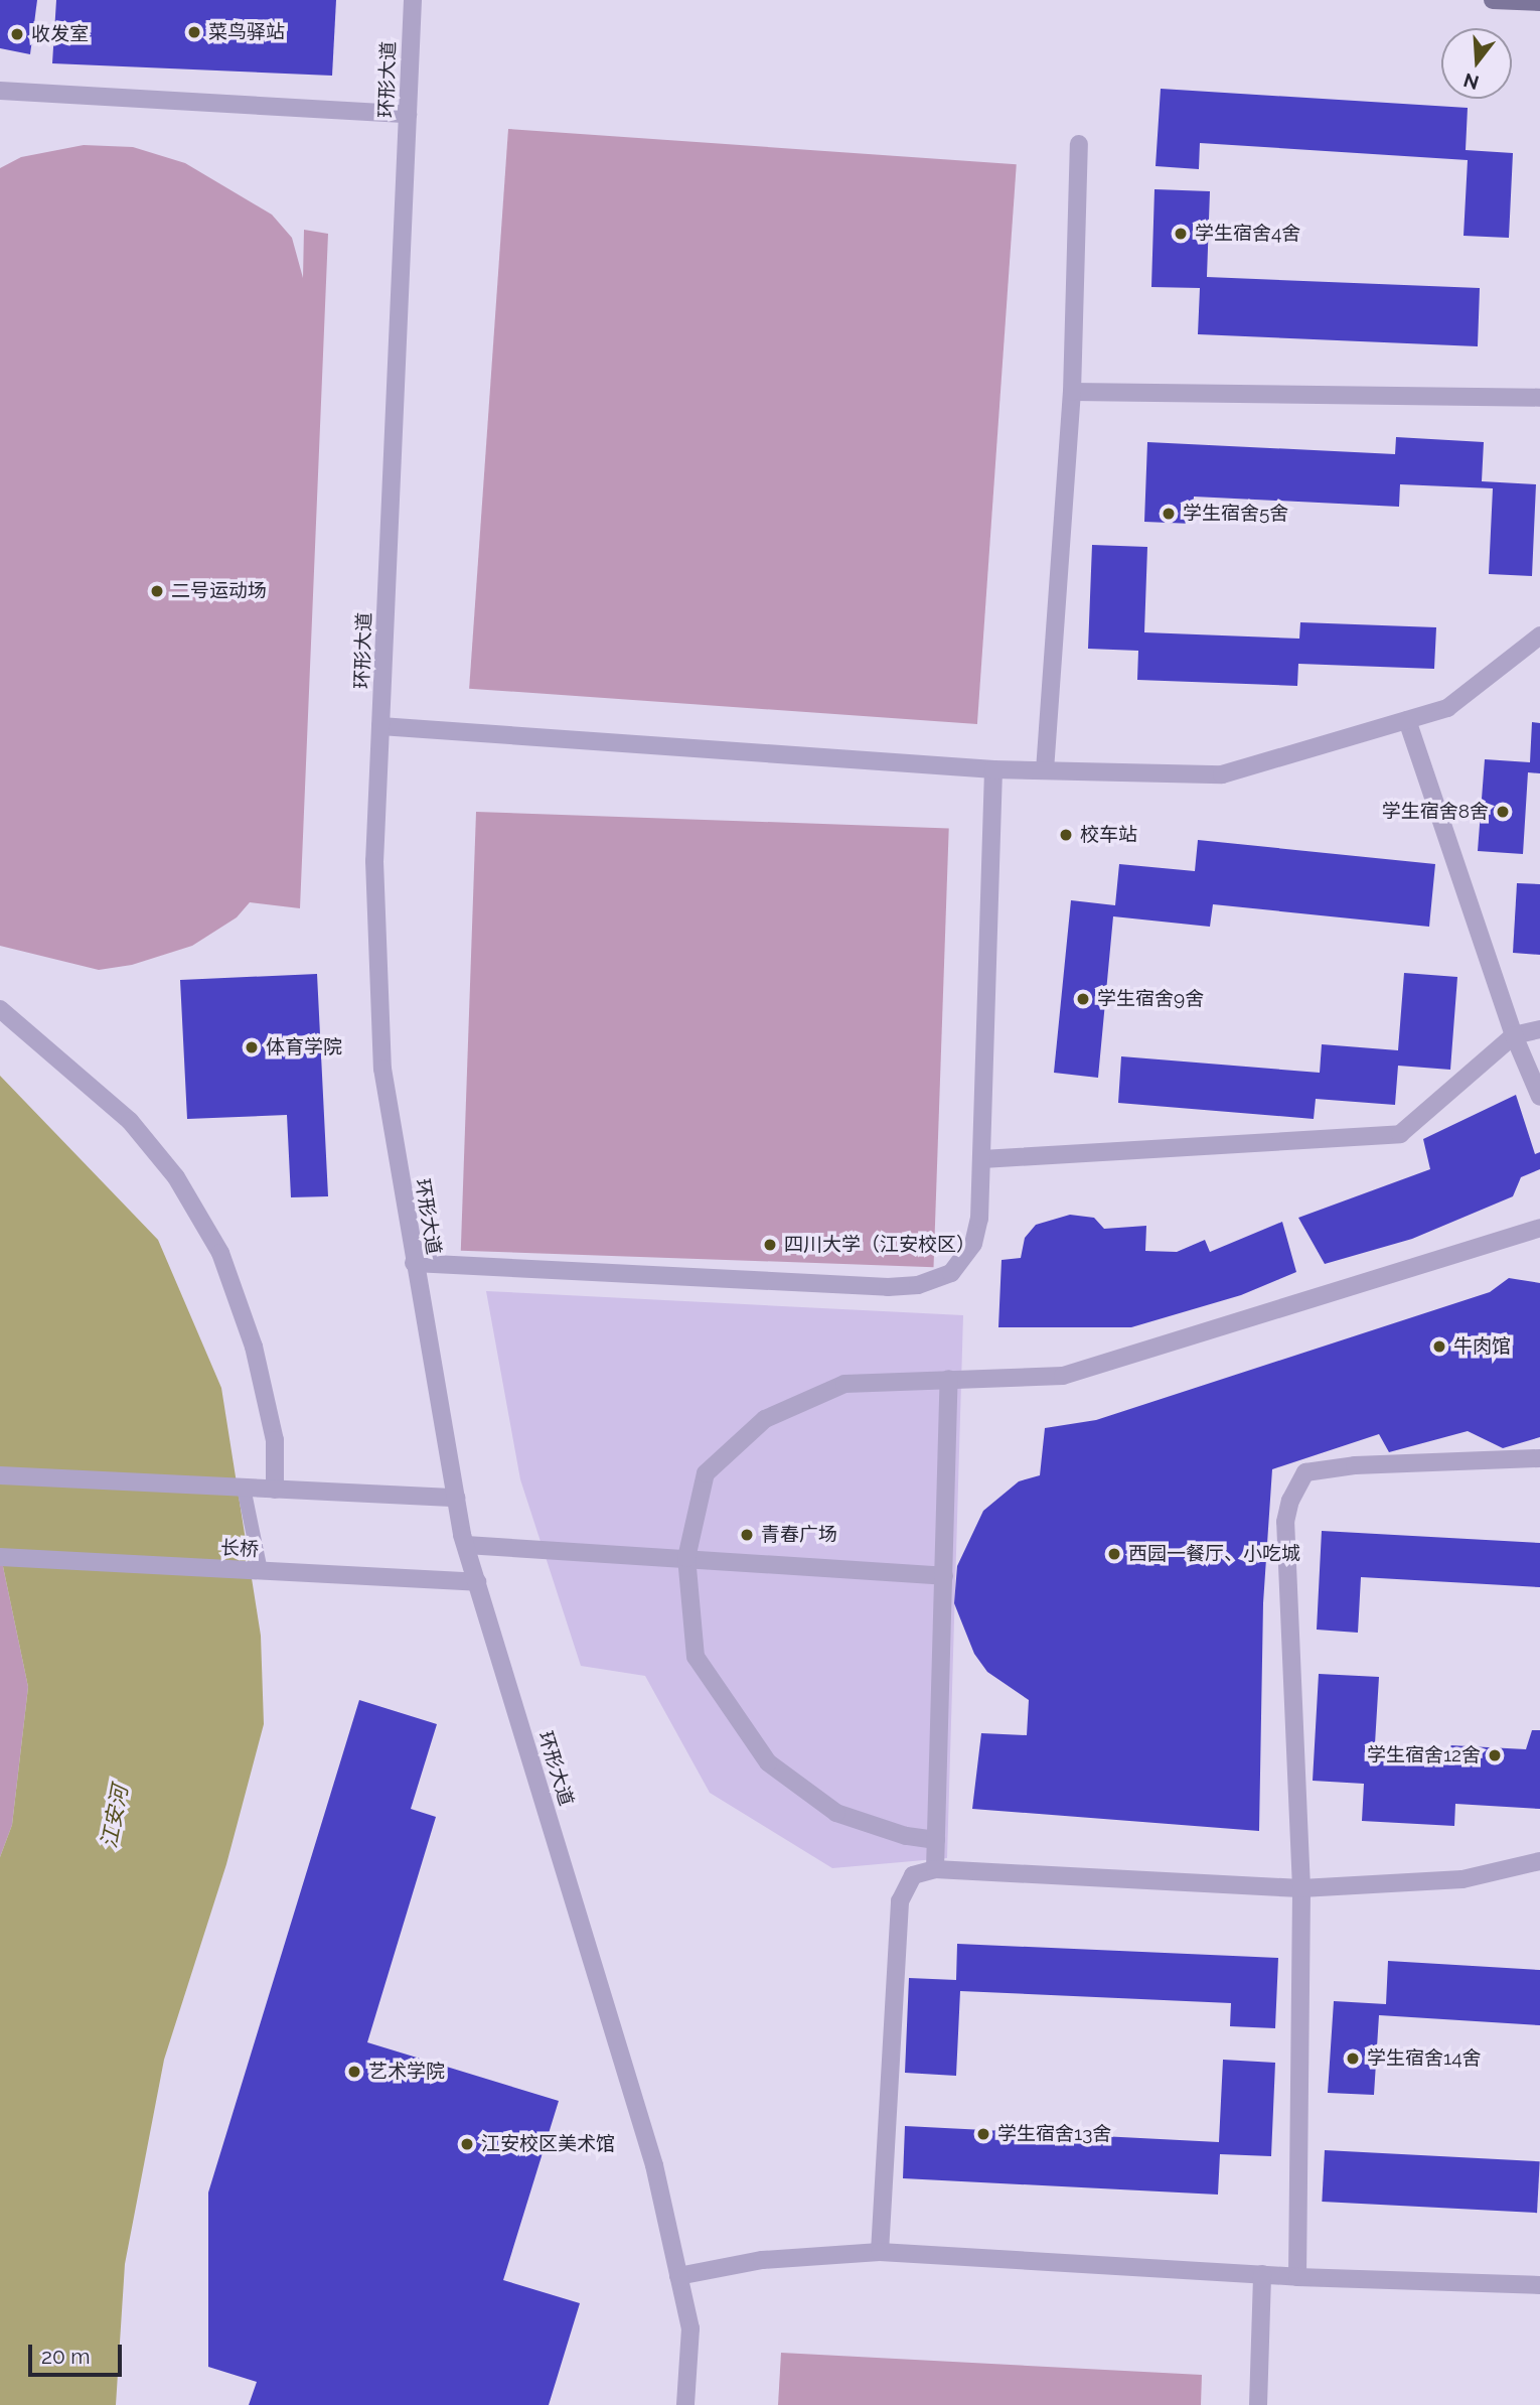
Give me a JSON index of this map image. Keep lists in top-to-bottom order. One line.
{"streets":{"street":["环形大道","长桥"]},"crossings":[["环形大道","长桥"]],"water":["江安河"],"places":["菜鸟驿站","收发室","学生宿舍4舍","学生宿舍5舍","二号运动场","学生宿舍8舍","校车站","学生宿舍9舍","体育学院","四川大学（江安校区）","牛肉馆","青春广场","西园一餐厅、小吃城","学生宿舍12舍","学生宿舍14舍","艺术学院","学生宿舍13舍","江安校区美术馆"],"scale_bar":"20 m","north":"bottom"}
